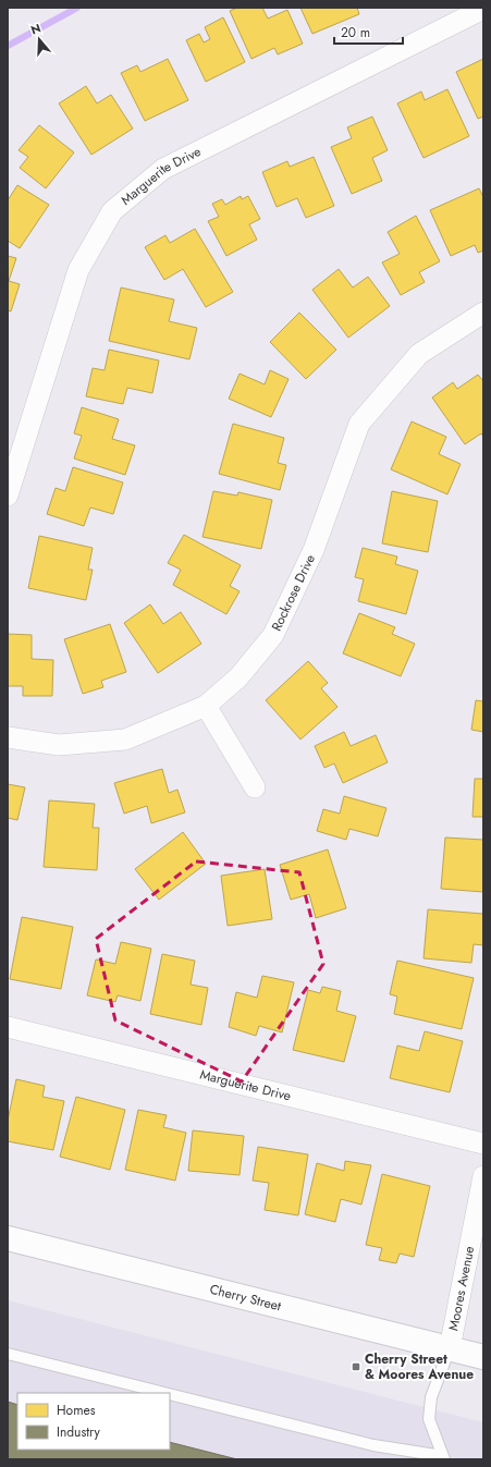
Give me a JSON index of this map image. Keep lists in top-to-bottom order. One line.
{"streets":{"street":["Marguerite Drive","Rockrose Drive","Moores Avenue","Cherry Street"]},"crossings":[["Moores Avenue","Cherry Street"]],"places":{"transit":["Cherry Street & Moores Avenue"]},"legend":["Homes","Industry"],"scale_bar":"20 m","north":"top"}
